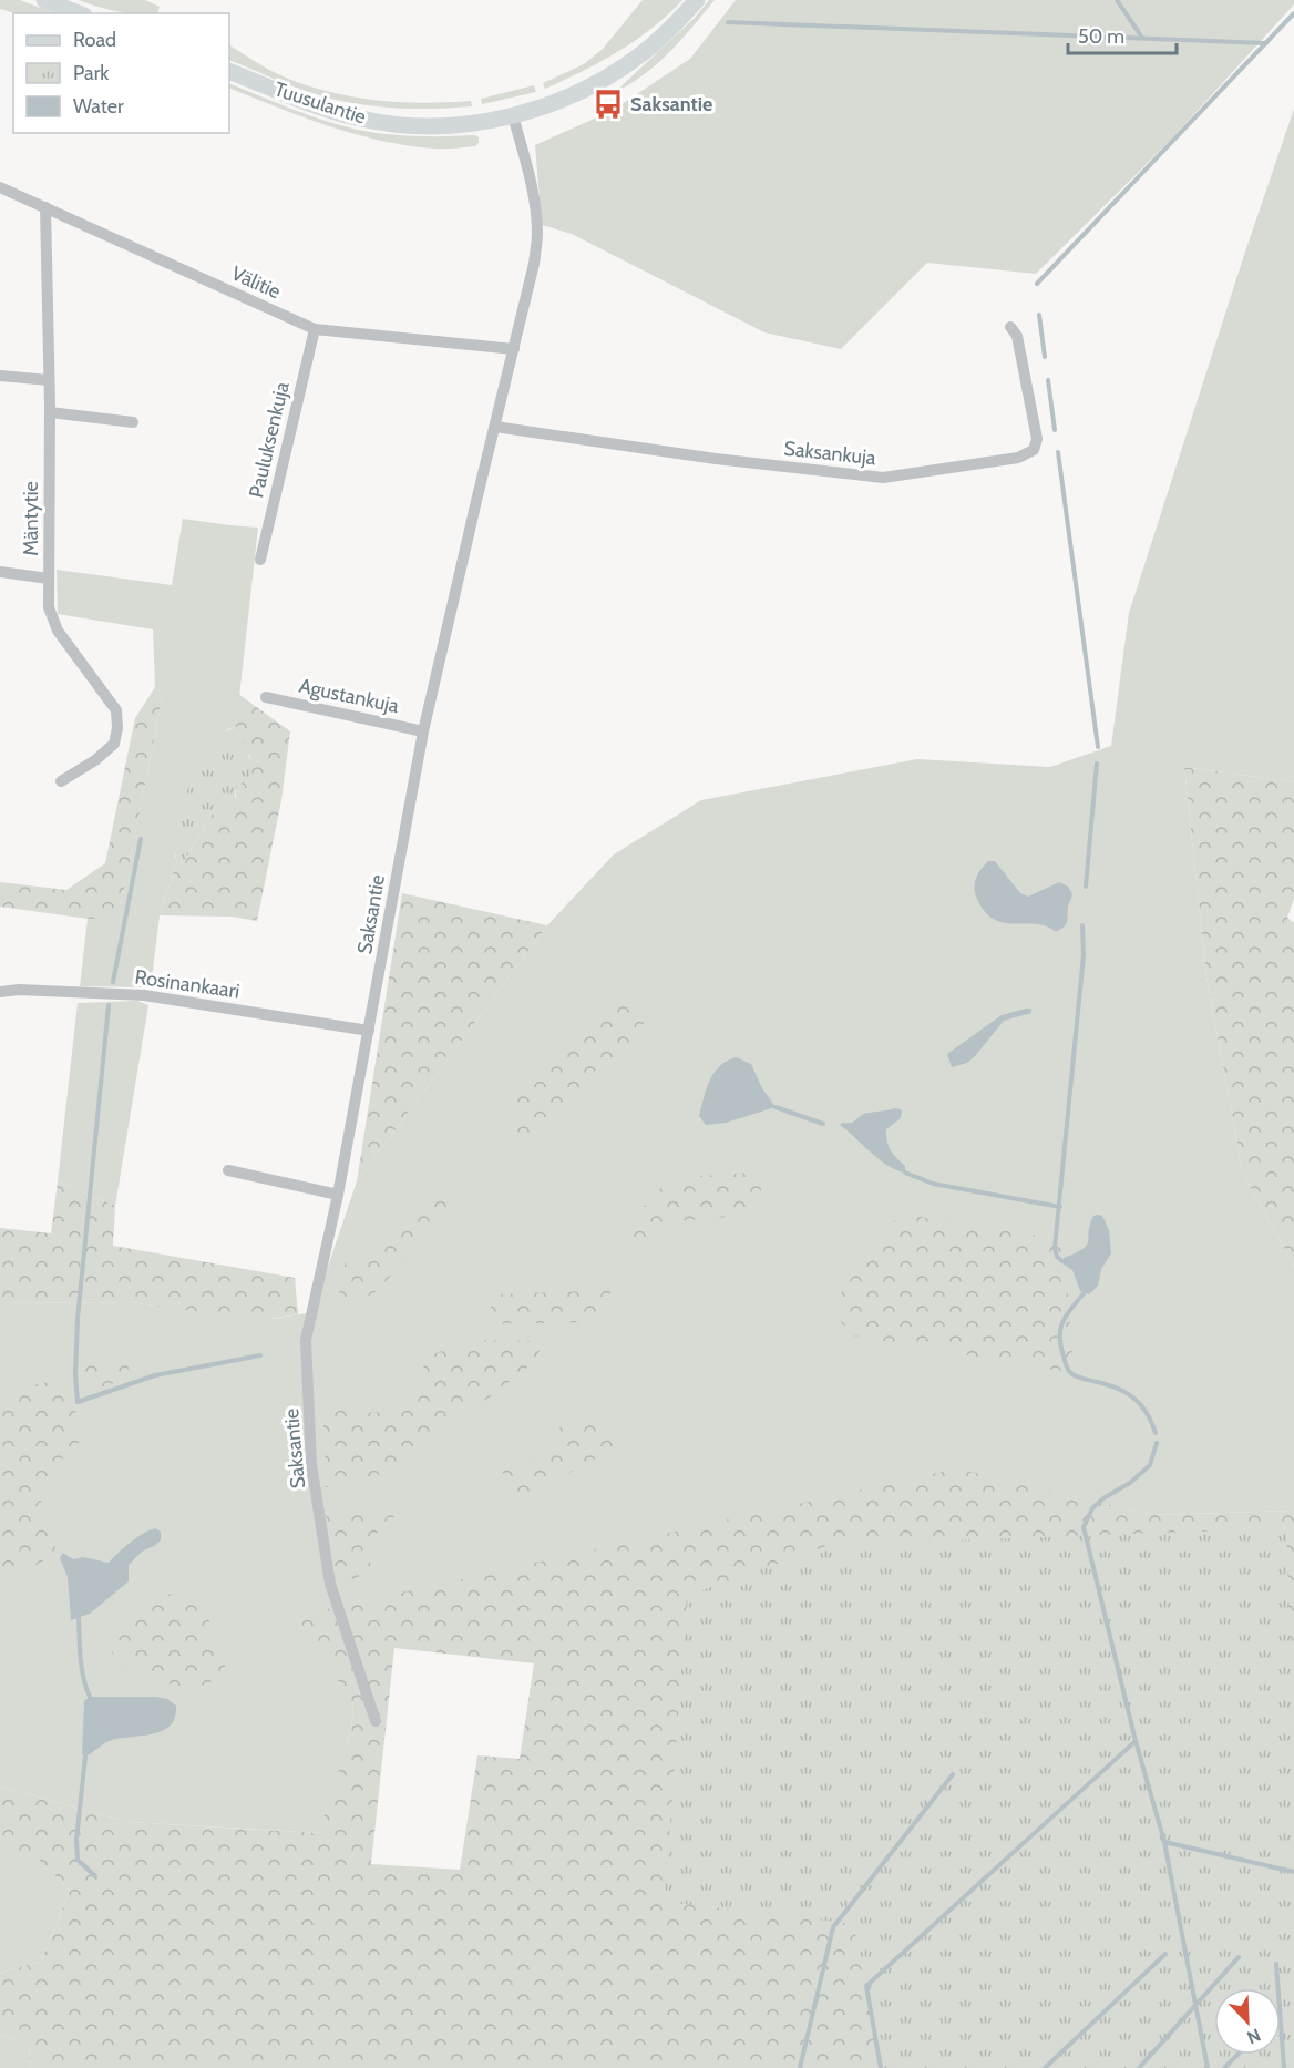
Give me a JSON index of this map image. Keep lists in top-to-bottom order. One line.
{"streets":{"main road":["Tuusulantie"],"street":["Välitie","Pauluksenkuja","Saksankuja","Mäntytie","Agustankuja","Saksantie","Rosinankaari"]},"crossings":[["Tuusulantie","Saksantie"],["Välitie","Pauluksenkuja"],["Välitie","Mäntytie"],["Välitie","Saksantie"],["Saksankuja","Saksantie"],["Agustankuja","Saksantie"],["Saksantie","Rosinankaari"]],"places":{"bus stop":["Saksantie"]},"legend":["Road","Park","Water"],"scale_bar":"50 m","north":"bottom right"}
